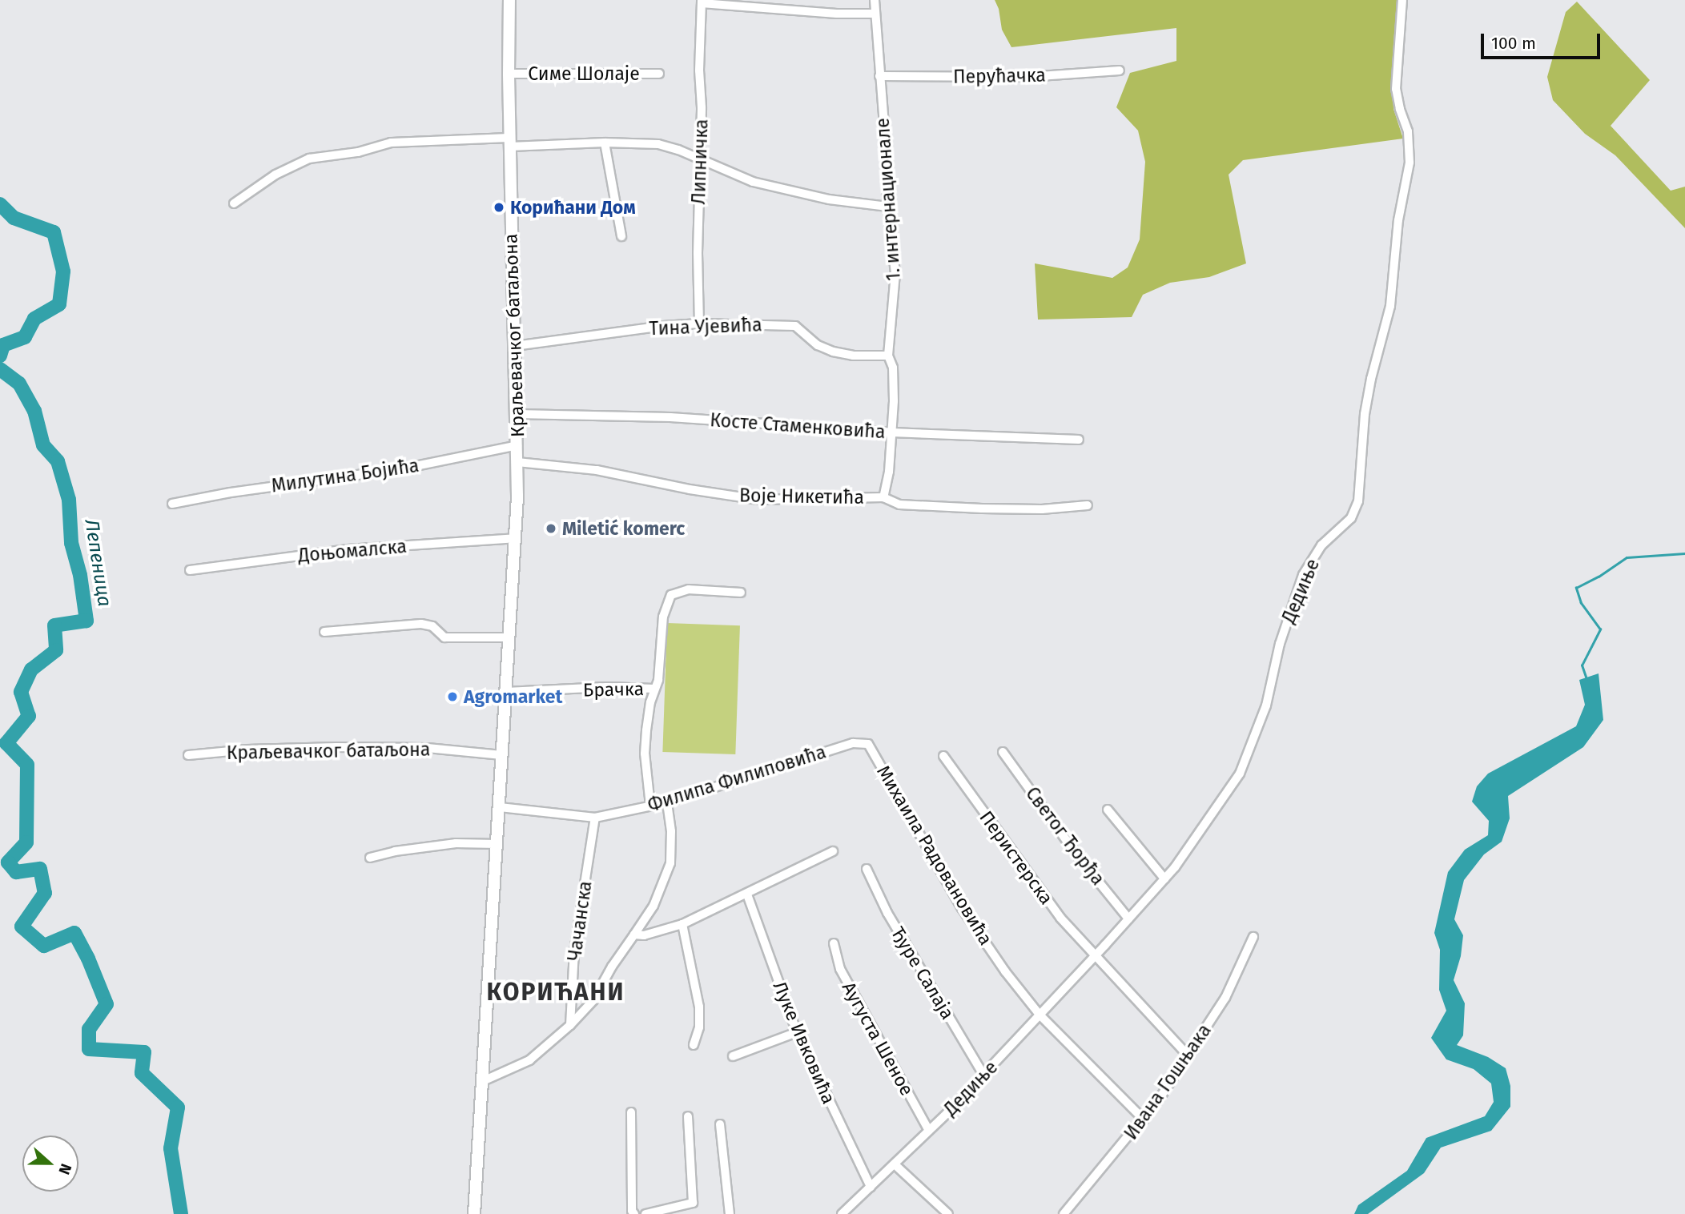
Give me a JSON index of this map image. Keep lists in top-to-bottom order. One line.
{"streets":{"main road":["Краљевачког батаљона"],"street":["Симе Шолаје","Перућачка","Липничка","1. интернационале","Тина Ујевића","Косте Стаменковића","Милутина Бојића","Воје Никетића","Доњомалска","Дедиње","Брачка","Филипа Филиповића","Светог Ђорђа","Михаила Радовановића","Перистерска","Чачанска","Ђуре Салаја","Аугуста Шеное","Луке Ивковића","Ивана Гошњака"]},"crossings":[["Симе Шолаје","Краљевачког батаљона"],["Перућачка","1. интернационале"],["Липничка","Тина Ујевића"],["1. интернационале","Тина Ујевића"],["1. интернационале","Косте Стаменковића"],["1. интернационале","Воје Никетића"],["Тина Ујевића","Краљевачког батаљона"],["Краљевачког батаљона","Косте Стаменковића"],["Краљевачког батаљона","Милутина Бојића"],["Краљевачког батаљона","Воје Никетића"],["Краљевачког батаљона","Доњомалска"],["Краљевачког батаљона","Брачка"],["Краљевачког батаљона","Филипа Филиповића"],["Дедиње","Светог Ђорђа"],["Дедиње","Михаила Радовановића"],["Дедиње","Перистерска"],["Дедиње","Ђуре Салаја"],["Дедиње","Аугуста Шеное"],["Дедиње","Луке Ивковића"],["Филипа Филиповића","Михаила Радовановића"],["Филипа Филиповића","Чачанска"],["Михаила Радовановића","Ивана Гошњака"]],"districts":["КОРИЋАНИ"],"water":["Лепеница"],"places":["Корићани Дом","Miletić komerc","Agromarket"],"scale_bar":"100 m","north":"right"}
